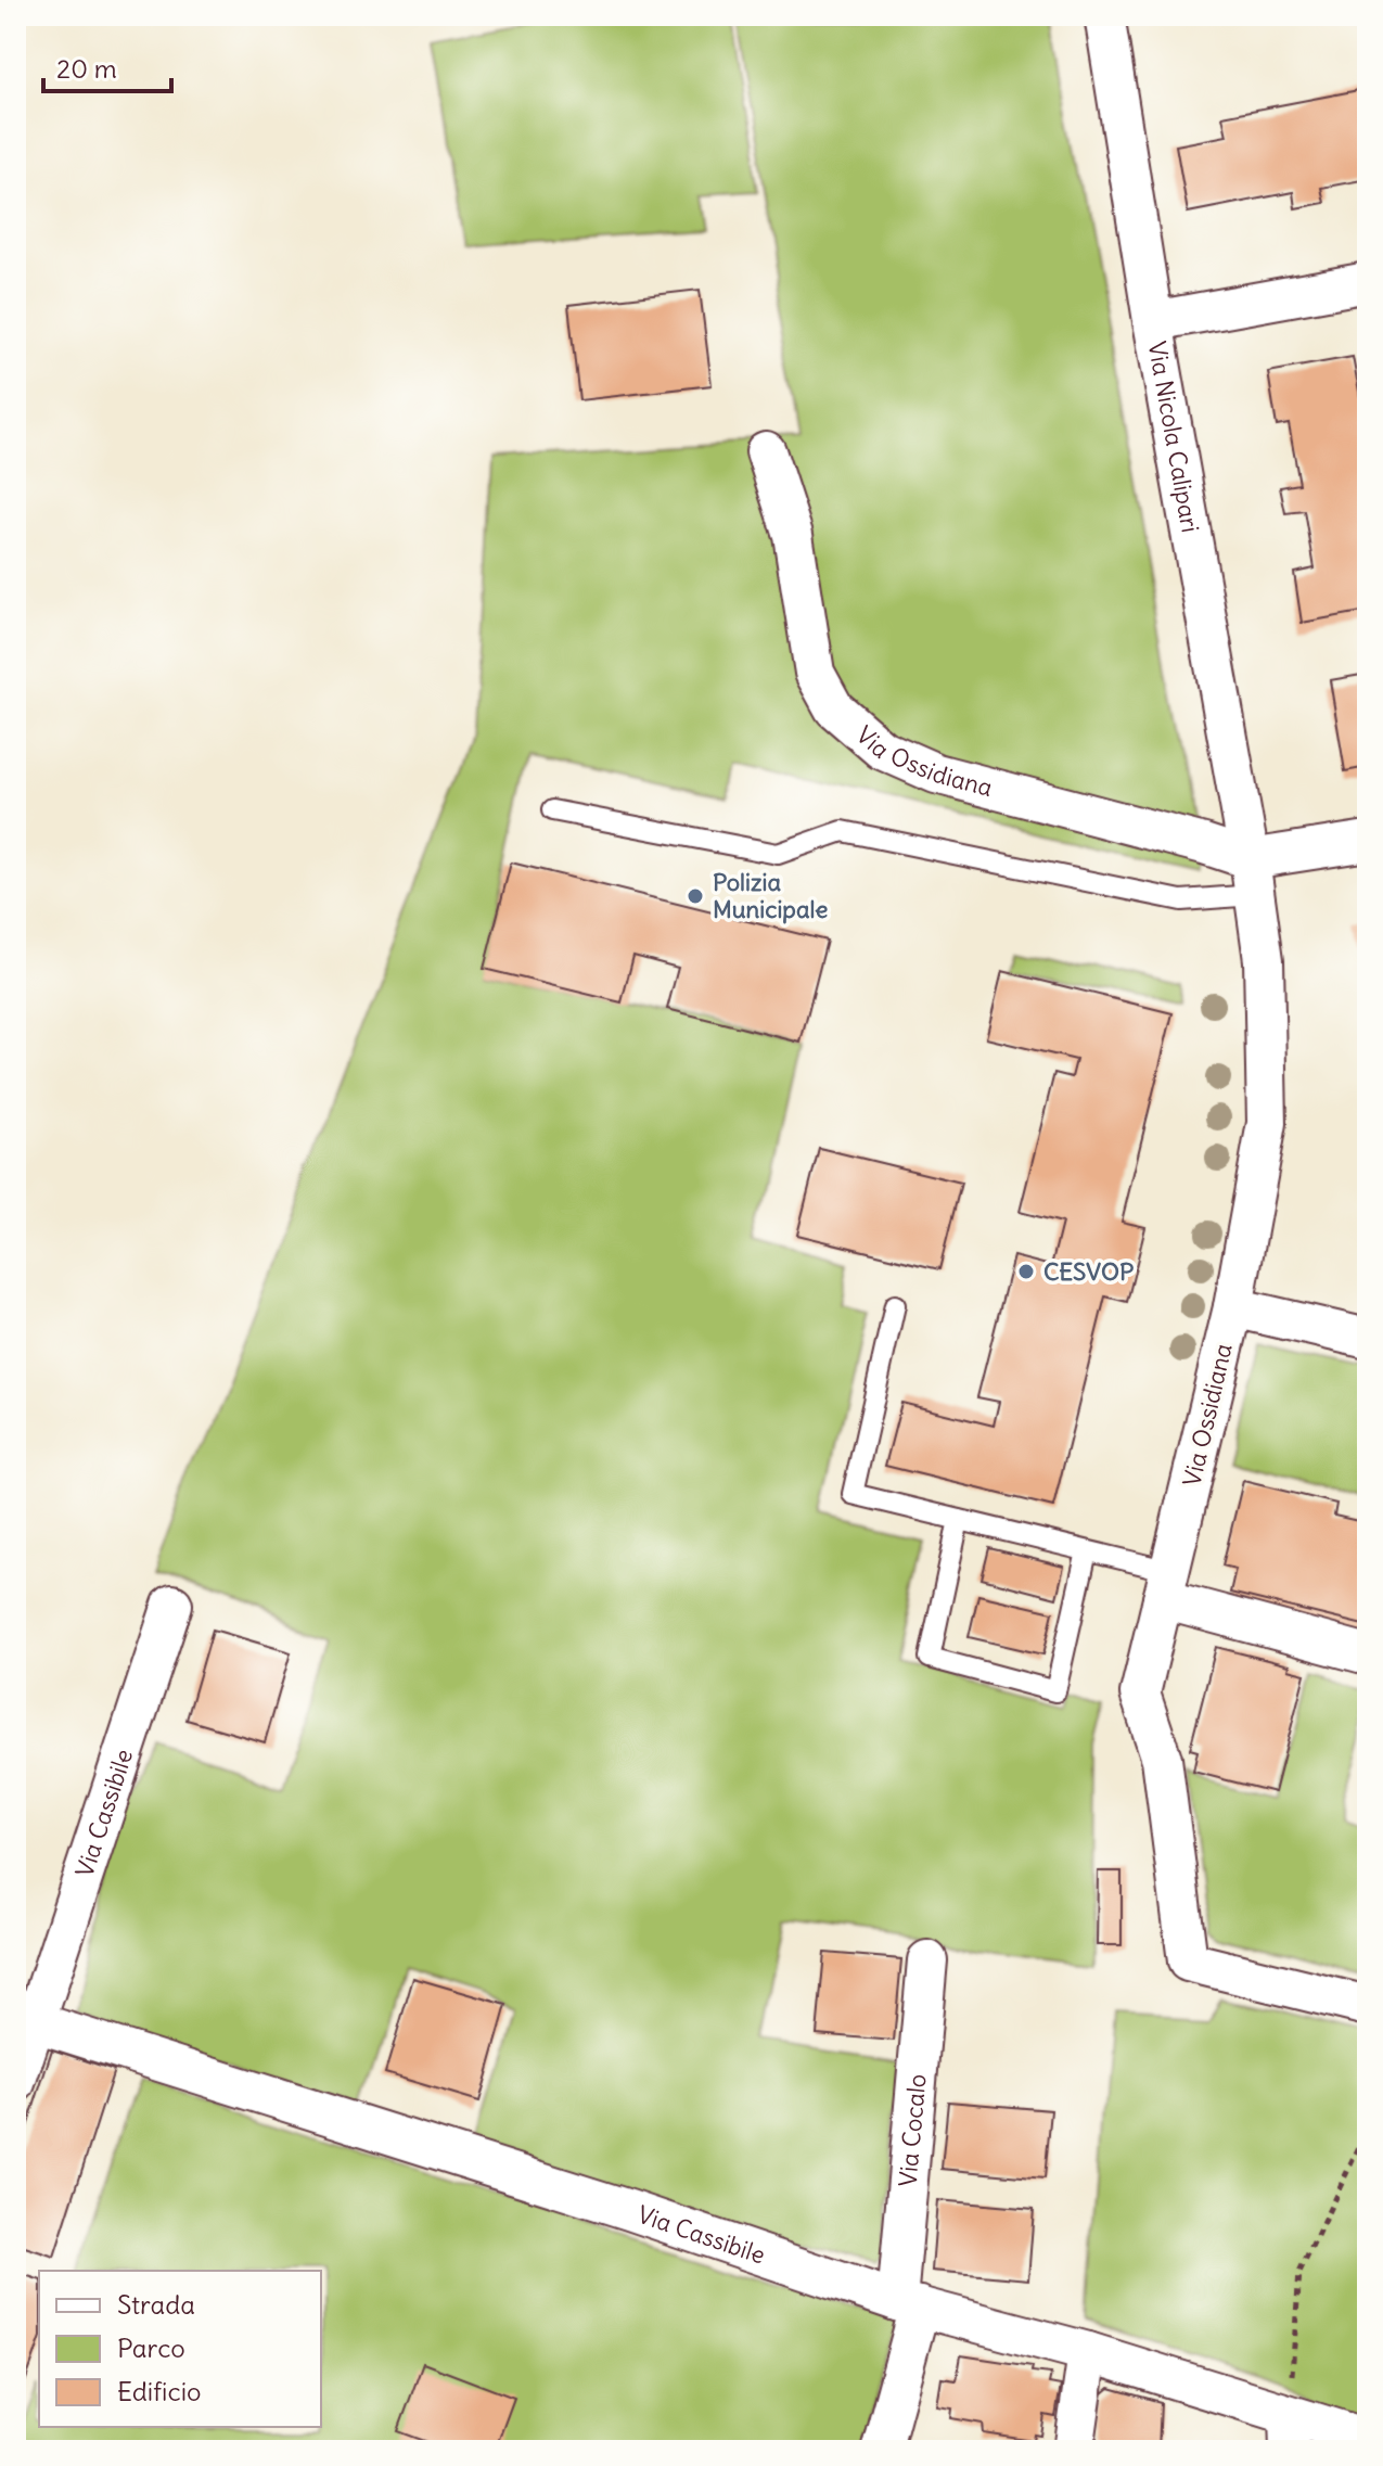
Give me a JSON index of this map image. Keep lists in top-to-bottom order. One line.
{"streets":{"street":["Via Nicola Calipari","Via Ossidiana","Via Cassibile","Via Cocalo"]},"crossings":[["Via Nicola Calipari","Via Ossidiana"],["Via Cassibile","Via Cocalo"]],"places":["Polizia Municipale","CESVOP"],"legend":["Strada","Parco","Edificio"],"scale_bar":"20 m"}
